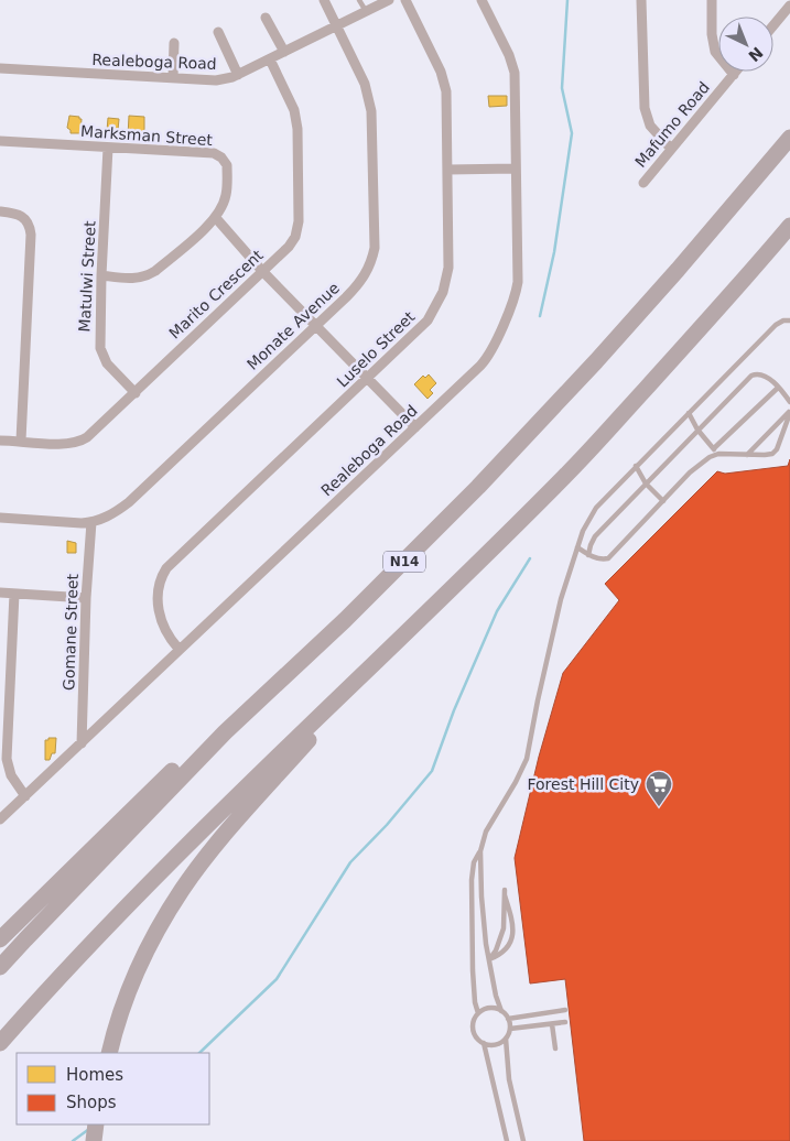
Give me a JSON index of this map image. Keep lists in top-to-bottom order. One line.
{"streets":{"highway":["N14"],"street":["Realeboga Road","Mafumo Road","Marksman Street","Matulwi Street","Marito Crescent","Monate Avenue","Luselo Street","Gomane Street"]},"crossings":[["Realeboga Road","Marito Crescent"],["Realeboga Road","Monate Avenue"],["Realeboga Road","Luselo Street"],["Realeboga Road","Gomane Street"],["Marksman Street","Matulwi Street"],["Matulwi Street","Marito Crescent"],["Monate Avenue","Gomane Street"]],"places":{"supermarket":["Forest Hill City"]},"legend":["Homes","Shops"],"north":"bottom right"}
